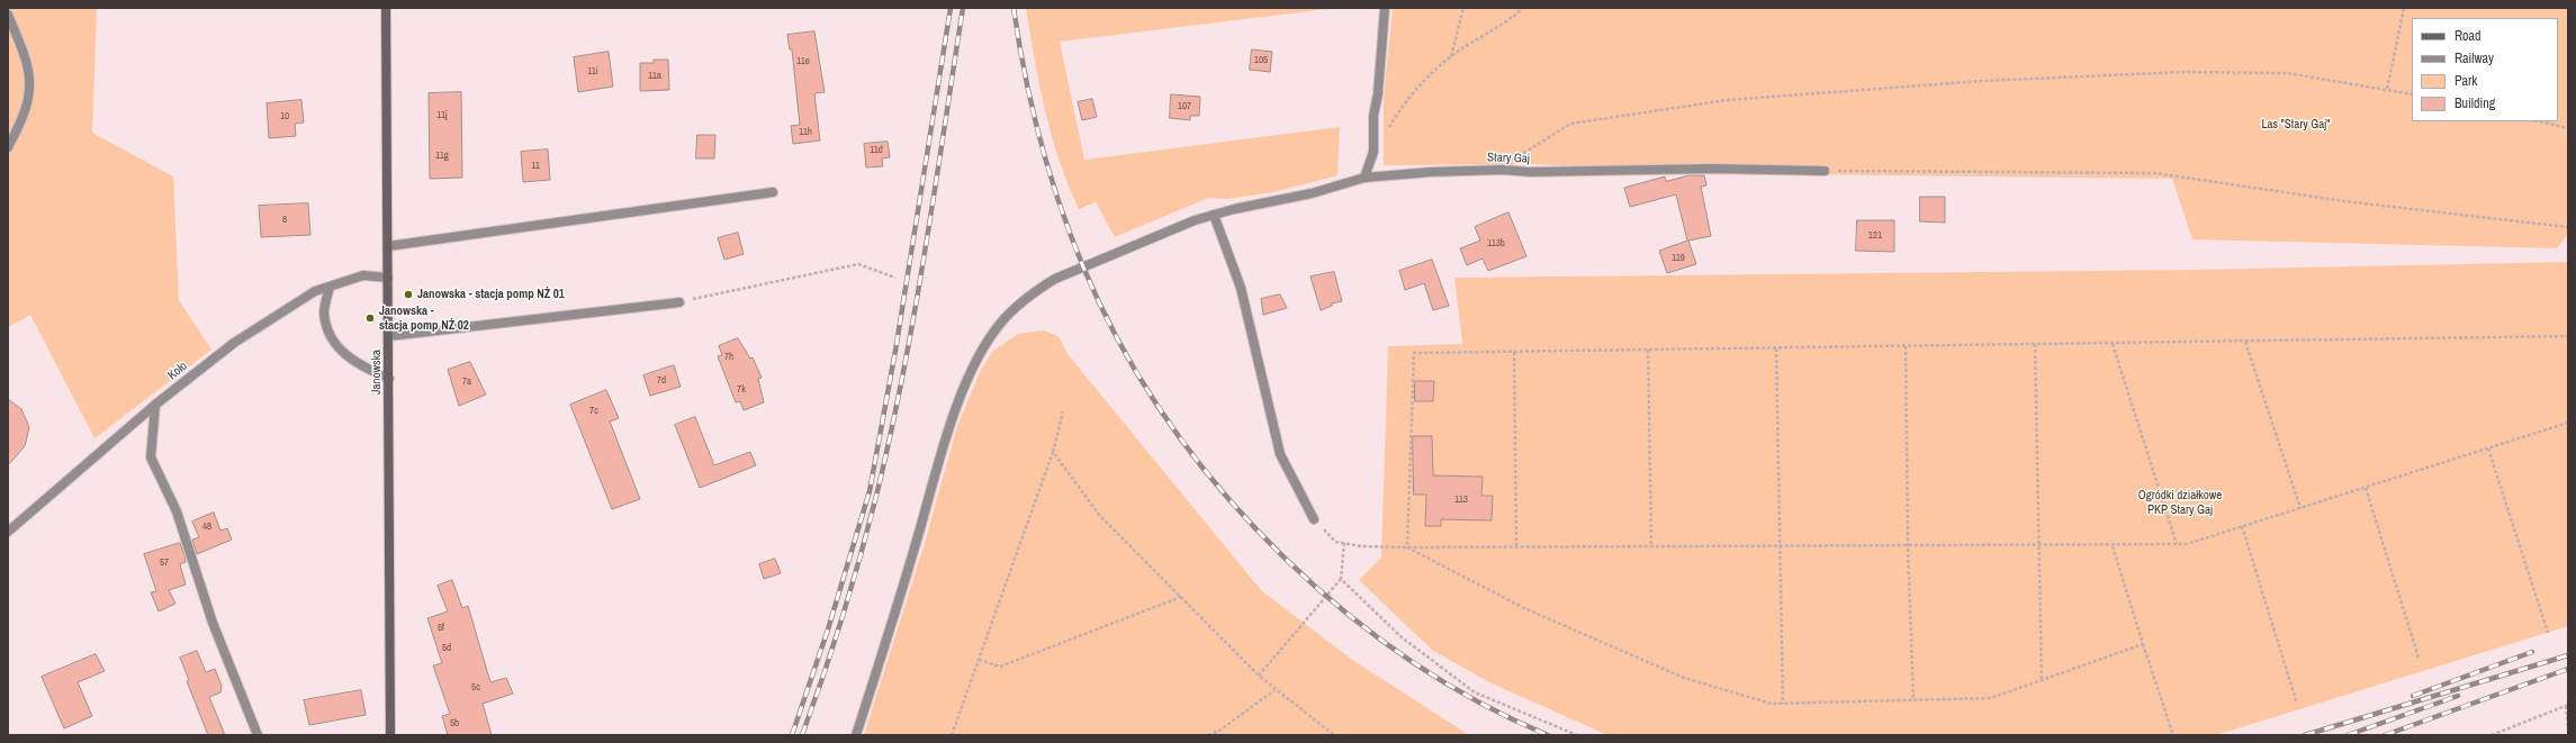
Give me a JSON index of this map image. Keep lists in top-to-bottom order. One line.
{"streets":{"street":["Stary Gaj","Koło","Janowska"]},"crossings":[["Koło","Janowska"]],"parks":["Las \"Stary Gaj\"","Ogródki działkowe PKP Stary Gaj"],"places":["Janowska - stacja pomp NŻ 01","Janowska - stacja pomp NŻ 02"],"house_numbers":["105","11e","11i","11a","107","11j","10","11h","11d","11g","11","8","121","113b","119","7h","7d","7a","7k","7c","113","48","57","5f","5d","5c","5b"],"legend":["Road","Railway","Park","Building"]}
